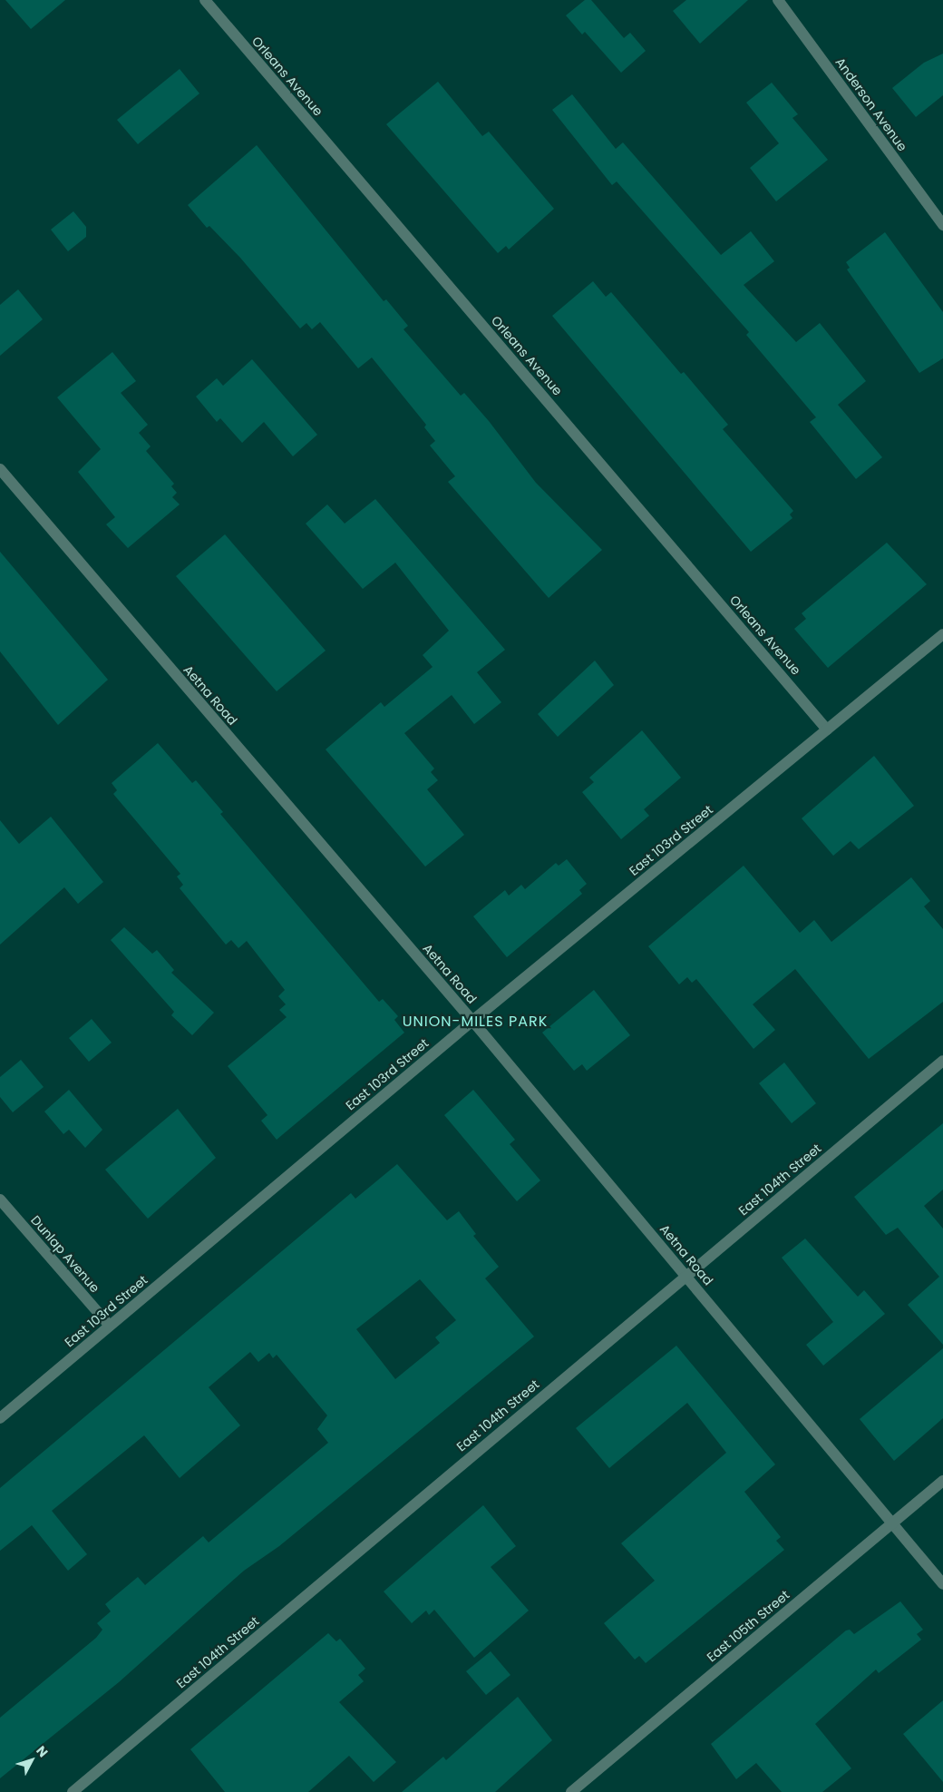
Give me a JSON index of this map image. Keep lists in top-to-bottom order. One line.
{"streets":{"street":["Orleans Avenue","Anderson Avenue","Aetna Road","East 103rd Street","East 104th Street","Dunlap Avenue","East 105th Street"]},"crossings":[["Orleans Avenue","East 103rd Street"],["Aetna Road","East 103rd Street"],["Aetna Road","East 104th Street"],["Aetna Road","East 105th Street"],["East 103rd Street","Dunlap Avenue"]],"districts":["UNION-MILES PARK"],"north":"top right"}
